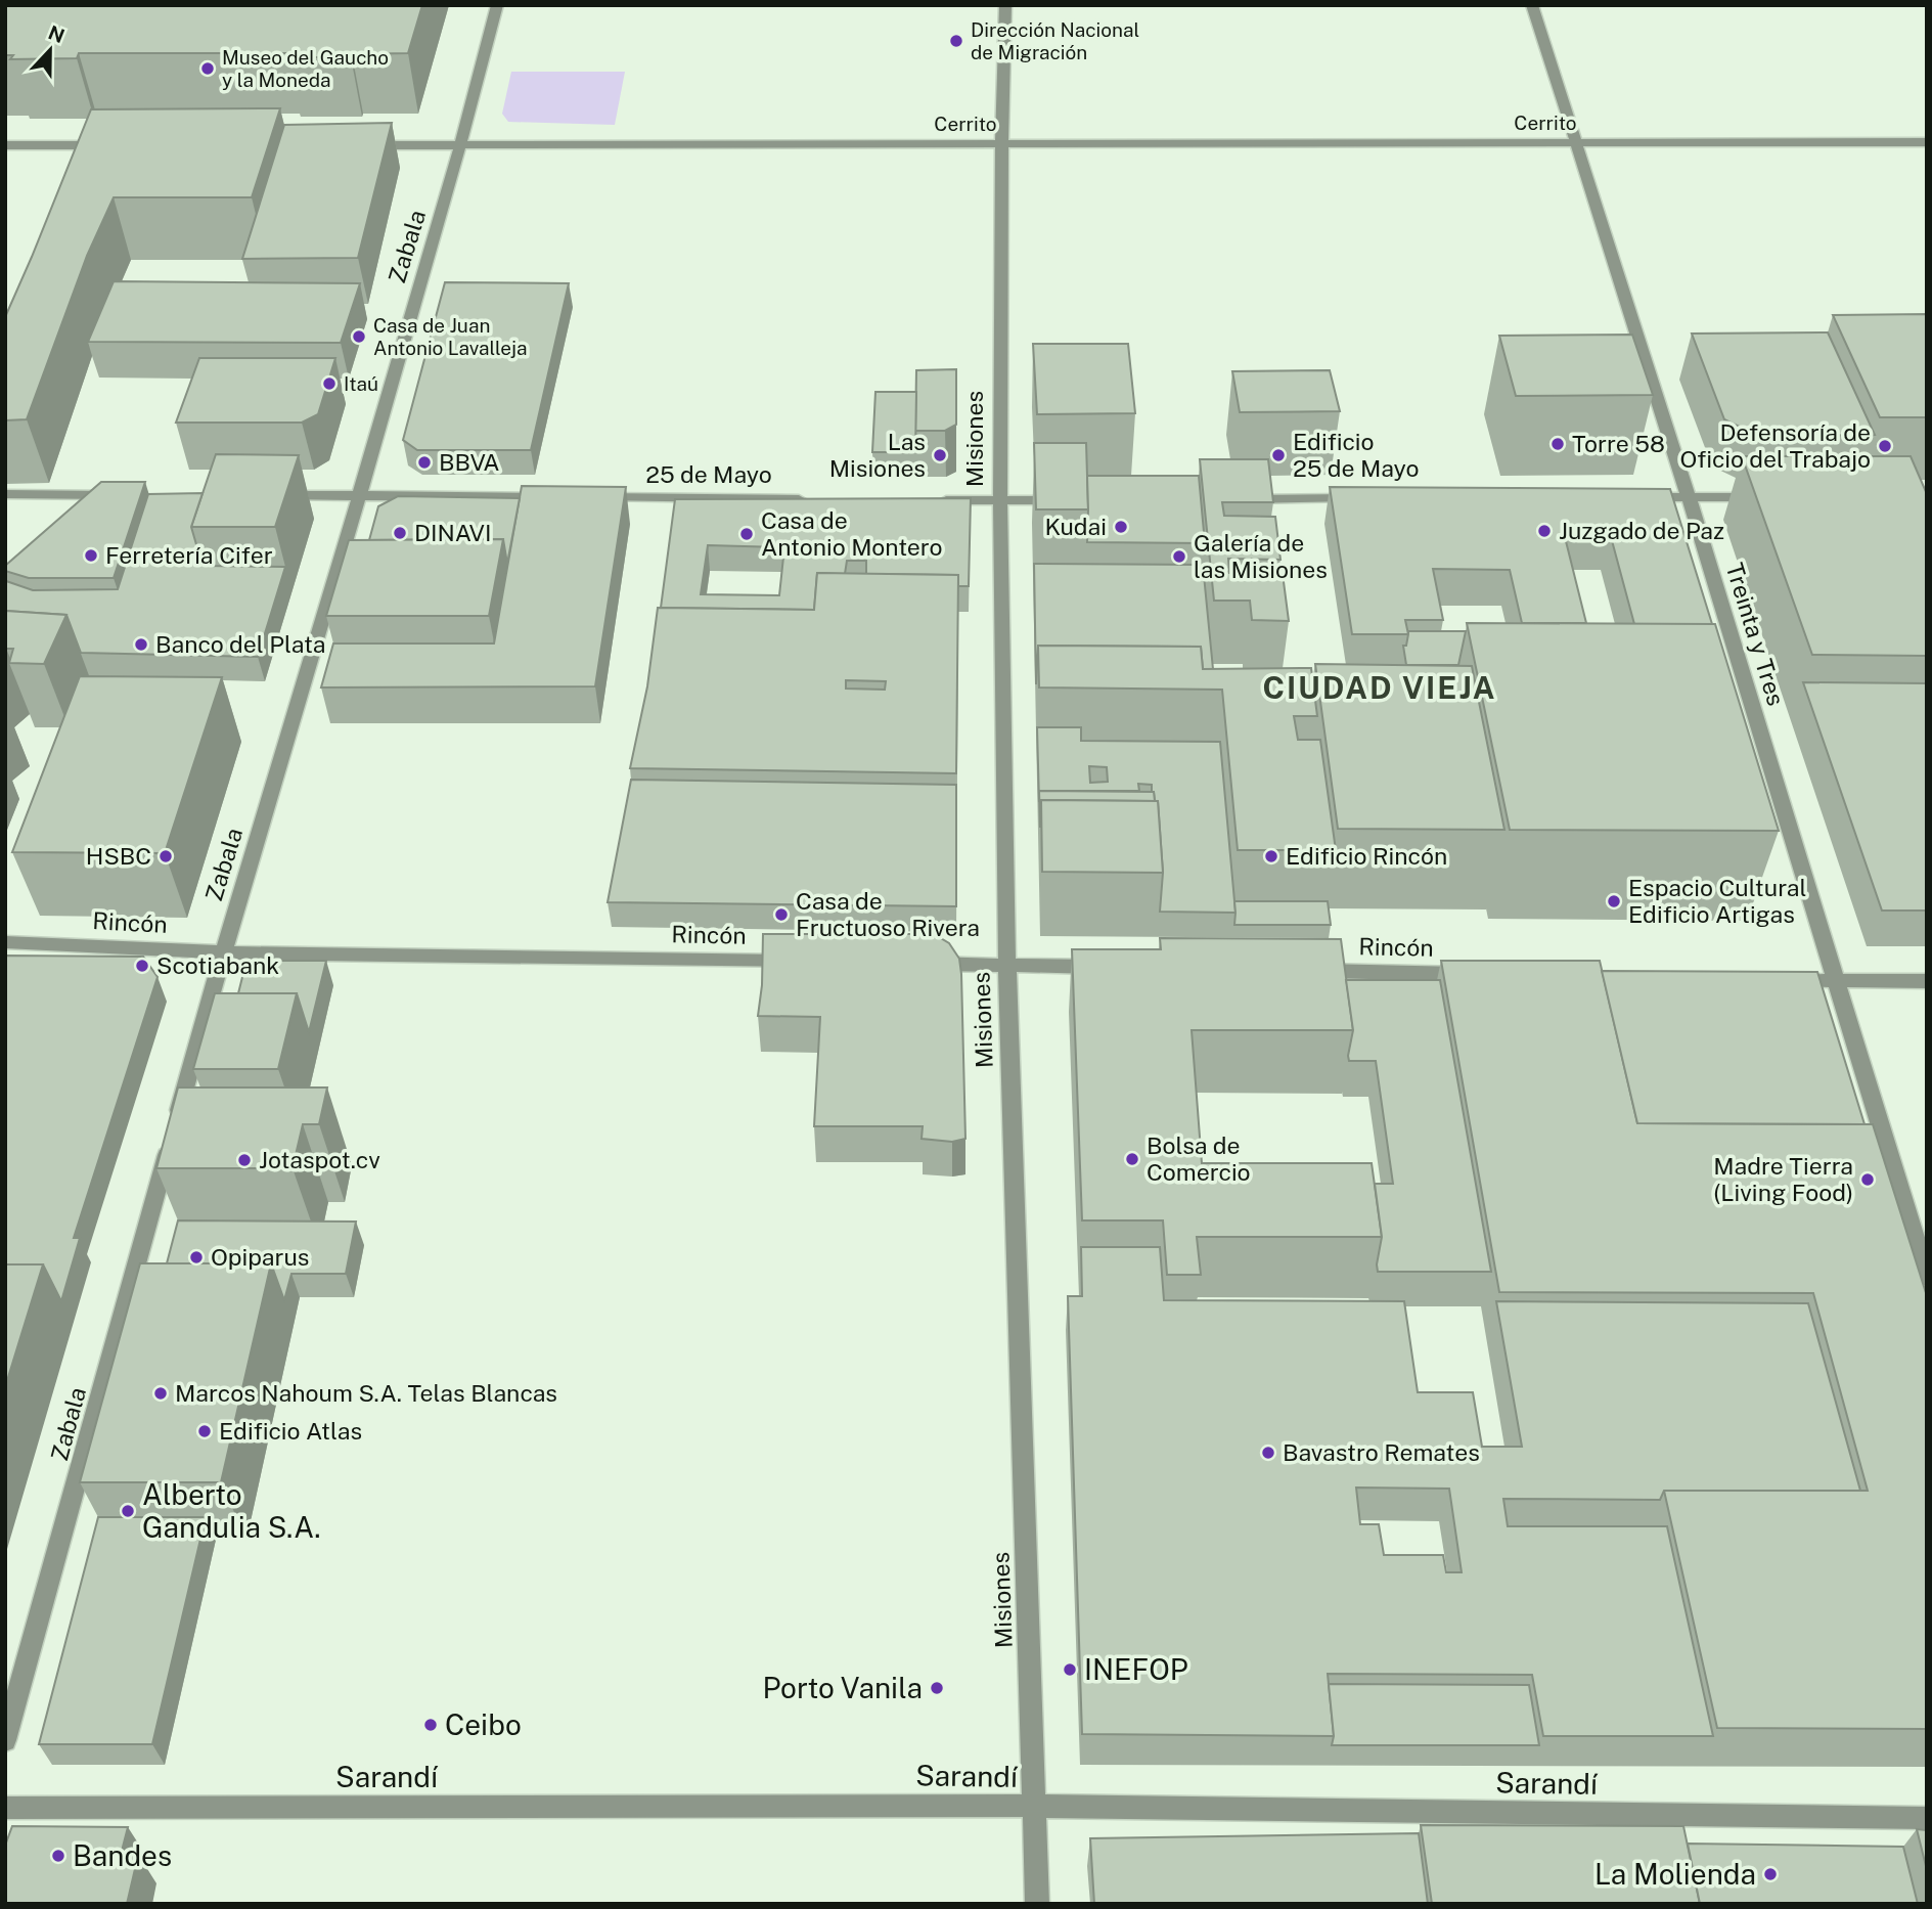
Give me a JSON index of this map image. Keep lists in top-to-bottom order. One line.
{"streets":{"street":["Cerrito","Zabala","Misiones","25 de Mayo","Treinta y Tres","Rincón","Sarandí"]},"crossings":[["Cerrito","Zabala"],["Cerrito","Misiones"],["Cerrito","Treinta y Tres"],["Zabala","Rincón"],["Misiones","Sarandí"]],"districts":["CIUDAD VIEJA"],"places":["Dirección Nacional de Migración","Museo del Gaucho y la Moneda","Casa de Juan Antonio Lavalleja","Itaú","Torre 58","Defensoría de Oficio del Trabajo","Las Misiones","Edificio 25 de Mayo","BBVA","Kudai","Juzgado de Paz","DINAVI","Casa de Antonio Montero","Ferretería Cifer","Galería de las Misiones","Banco del Plata","HSBC","Edificio Rincón","Espacio Cultural Edificio Artigas","Casa de Fructuoso Rivera","Scotiabank","Bolsa de Comercio","Jotaspot.cv","Madre Tierra (Living Food)","Opiparus","Marcos Nahoum S.A. Telas Blancas","Edificio Atlas","Bavastro Remates","Alberto Gandulia S.A.","INEFOP","Porto Vanila","Ceibo","Bandes","La Molienda"],"north":"top"}
